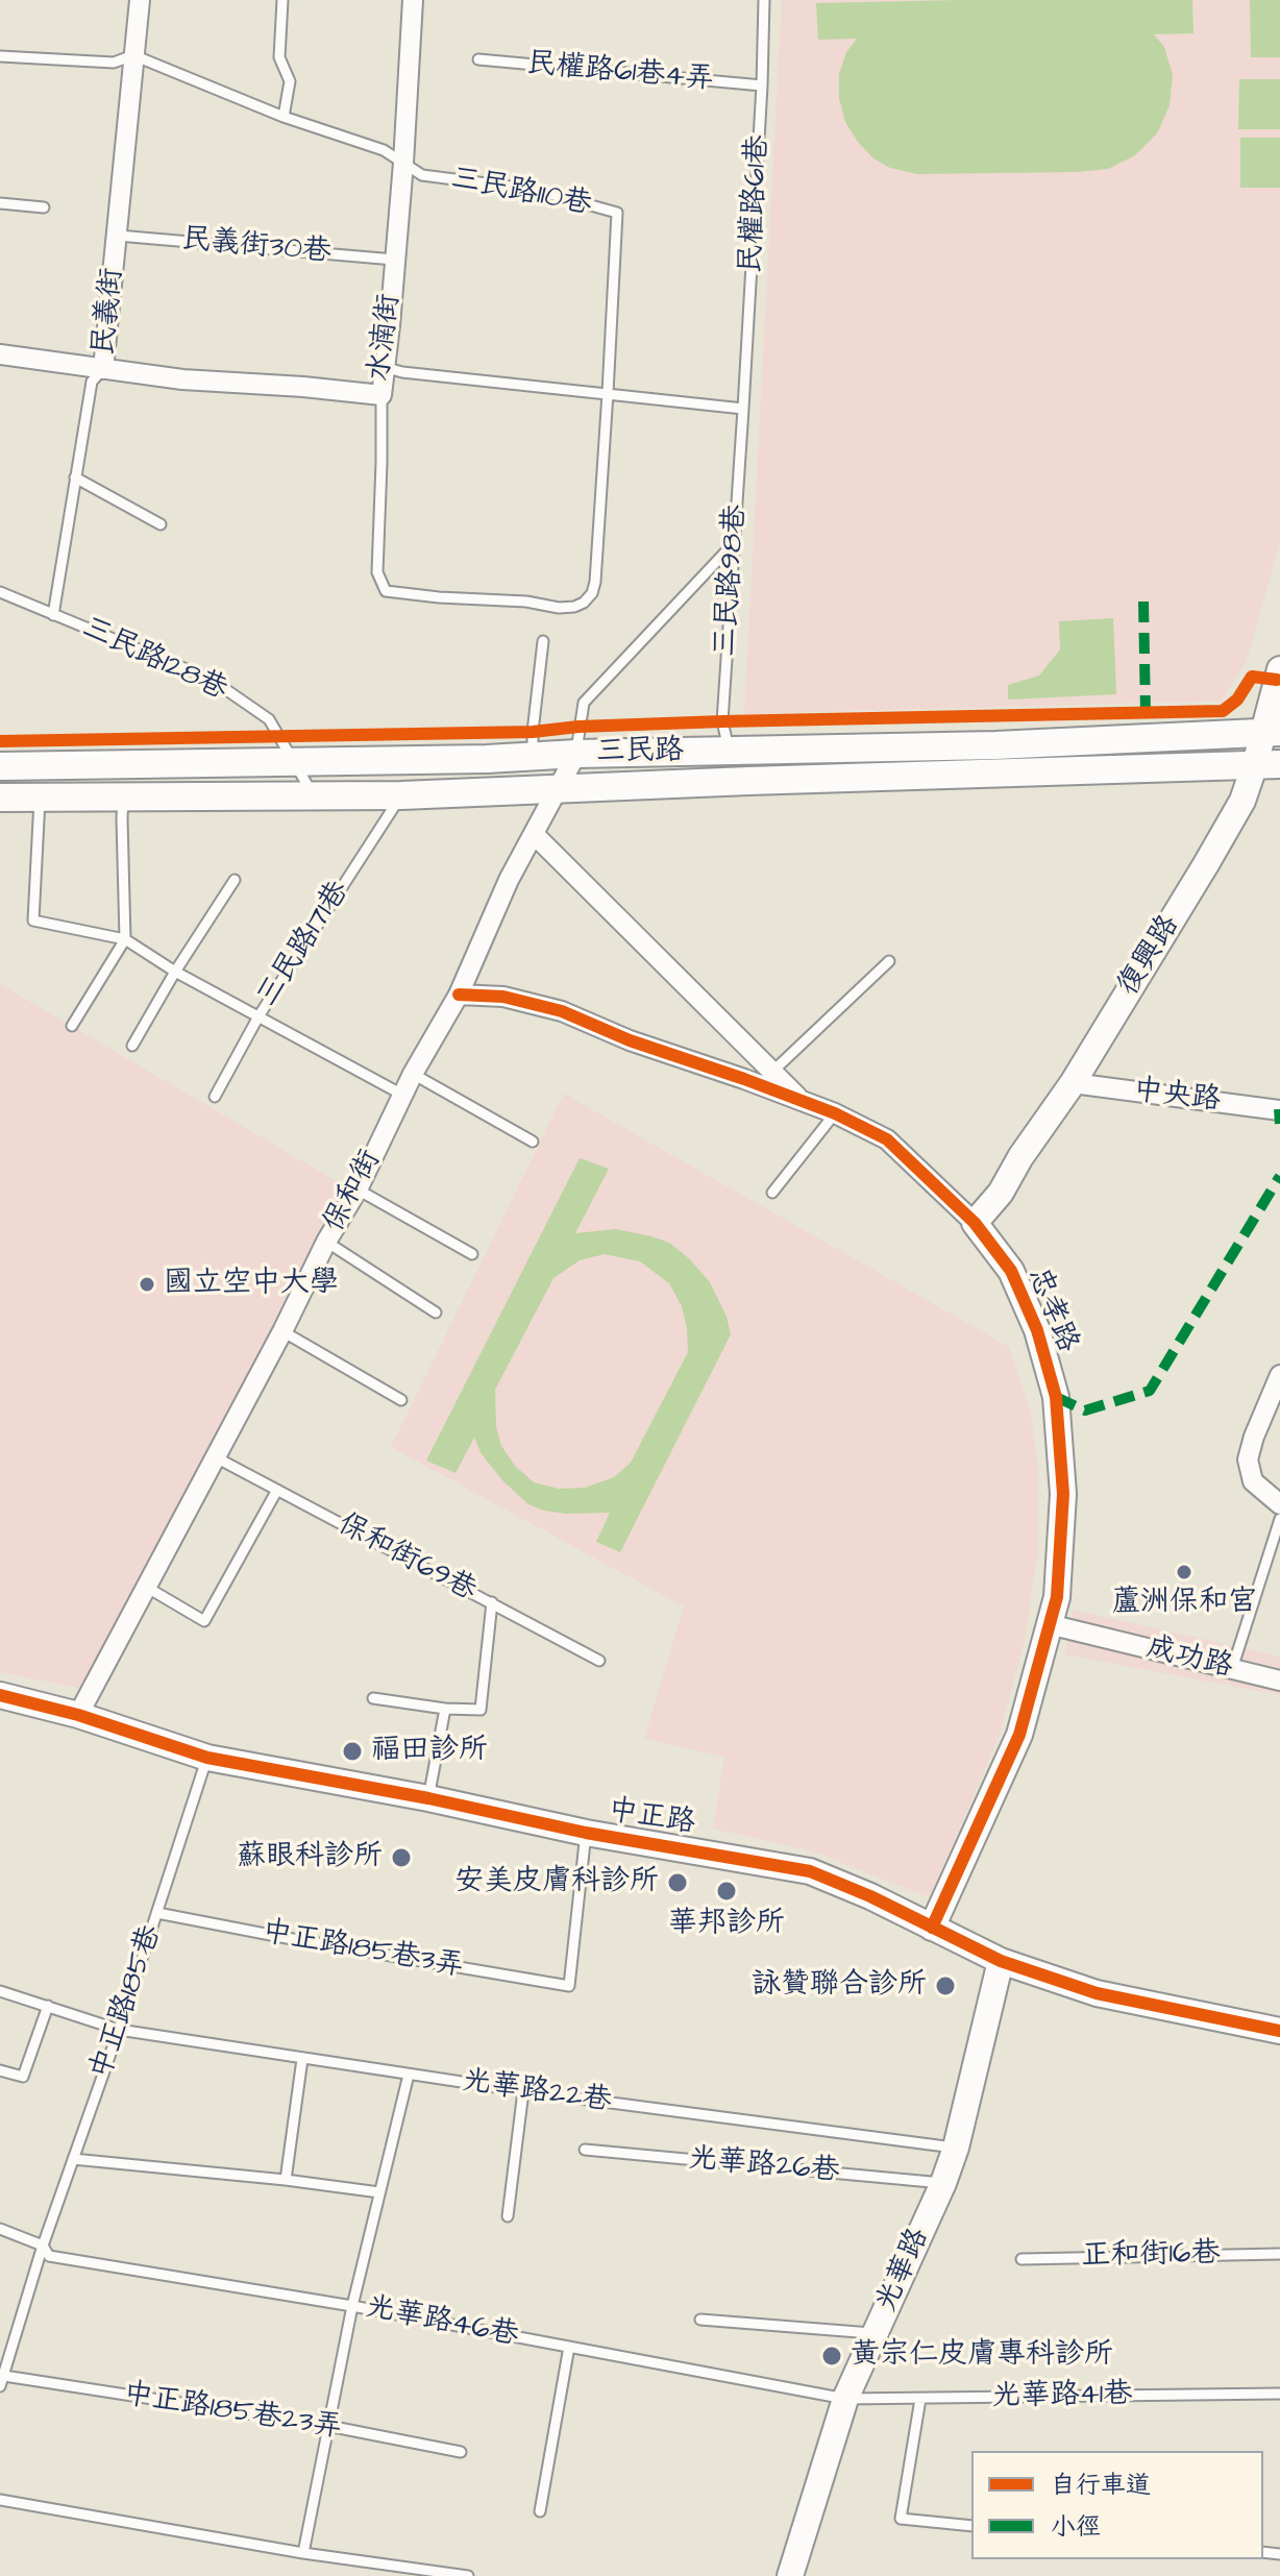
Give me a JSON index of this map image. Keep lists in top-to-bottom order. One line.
{"streets":{"main road":["三民路"],"street":["民義街","水湳街","復興路","中央路","保和街","忠孝路","成功路","中正路","光華路"],"lane":["民權路61巷4弄","三民路110巷","民權路61巷","民義街30巷","三民路98巷","三民路128巷","三民路171巷","保和街69巷","中正路185巷3弄","中正路185巷","光華路22巷","光華路26巷","正和街16巷","光華路46巷","光華路41巷","中正路185巷23弄"]},"crossings":[["民權路61巷4弄","民權路61巷"],["三民路110巷","民義街"],["三民路110巷","水湳街"],["民權路61巷","三民路98巷"],["民義街30巷","民義街"],["民義街30巷","水湳街"],["民義街","水湳街"],["民義街","三民路128巷"],["三民路98巷","三民路"],["三民路128巷","三民路"],["三民路","三民路171巷"],["三民路","復興路"],["三民路","保和街"],["復興路","中央路"],["復興路","忠孝路"],["保和街","忠孝路"],["保和街","保和街69巷"],["保和街","中正路"],["忠孝路","成功路"],["忠孝路","中正路"],["中正路","中正路185巷3弄"],["中正路","中正路185巷"],["中正路","光華路"],["中正路185巷3弄","中正路185巷"],["中正路185巷","光華路22巷"],["中正路185巷","光華路46巷"],["中正路185巷","中正路185巷23弄"],["光華路22巷","光華路"],["光華路26巷","光華路"],["光華路","光華路46巷"],["光華路","光華路41巷"],["光華路46巷","光華路41巷"]],"places":["國立空中大學","蘆洲保和宮","福田診所","蘇眼科診所","安美皮膚科診所","華邦診所","詠贊聯合診所","黃宗仁皮膚專科診所"],"legend":["自行車道","小徑"]}
